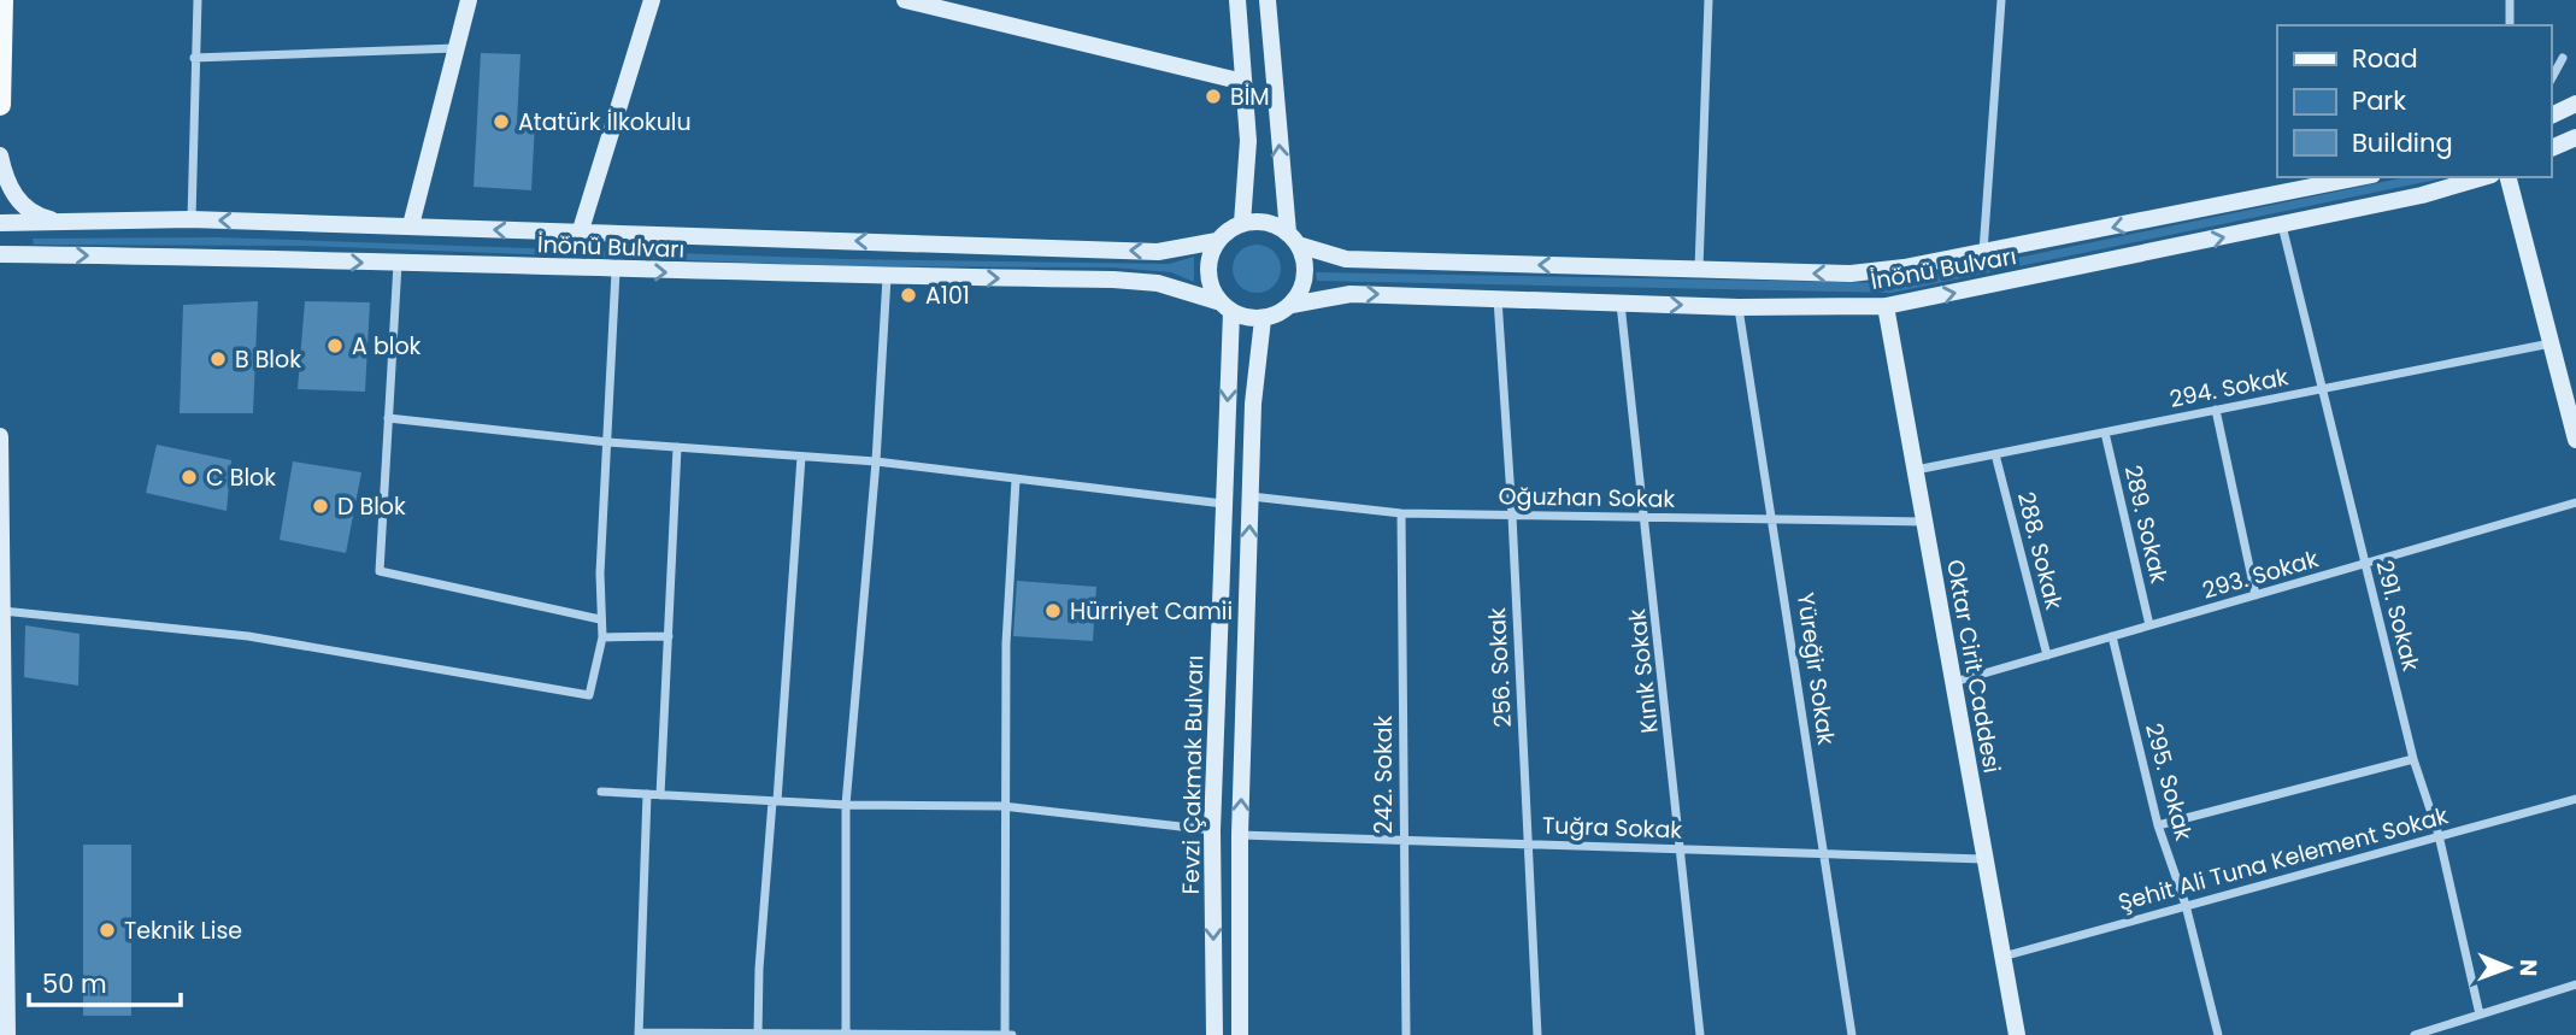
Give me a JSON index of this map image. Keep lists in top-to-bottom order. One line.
{"streets":{"main road":["İnönü Bulvarı","Oktar Cirit Caddesi","Fevzi Çakmak Bulvarı"],"street":["294. Sokak","Oğuzhan Sokak","289. Sokak","288. Sokak","293. Sokak","291. Sokak","256. Sokak","Yüreğir Sokak","Kınık Sokak","242. Sokak","295. Sokak","Tuğra Sokak","Şehit Ali Tuna Kelement Sokak"]},"crossings":[["İnönü Bulvarı","291. Sokak"],["İnönü Bulvarı","Oktar Cirit Caddesi"],["İnönü Bulvarı","256. Sokak"],["İnönü Bulvarı","Yüreğir Sokak"],["İnönü Bulvarı","Kınık Sokak"],["İnönü Bulvarı","Fevzi Çakmak Bulvarı"],["294. Sokak","289. Sokak"],["294. Sokak","288. Sokak"],["294. Sokak","291. Sokak"],["294. Sokak","Oktar Cirit Caddesi"],["Oğuzhan Sokak","Oktar Cirit Caddesi"],["Oğuzhan Sokak","256. Sokak"],["Oğuzhan Sokak","Yüreğir Sokak"],["Oğuzhan Sokak","Kınık Sokak"],["Oğuzhan Sokak","Fevzi Çakmak Bulvarı"],["Oğuzhan Sokak","242. Sokak"],["289. Sokak","293. Sokak"],["288. Sokak","293. Sokak"],["293. Sokak","291. Sokak"],["293. Sokak","Oktar Cirit Caddesi"],["293. Sokak","295. Sokak"],["291. Sokak","Şehit Ali Tuna Kelement Sokak"],["Oktar Cirit Caddesi","Tuğra Sokak"],["Oktar Cirit Caddesi","Şehit Ali Tuna Kelement Sokak"],["256. Sokak","Tuğra Sokak"],["Yüreğir Sokak","Tuğra Sokak"],["Kınık Sokak","Tuğra Sokak"],["Fevzi Çakmak Bulvarı","Tuğra Sokak"],["242. Sokak","Tuğra Sokak"],["295. Sokak","Şehit Ali Tuna Kelement Sokak"]],"places":["BİM","Atatürk İlkokulu","A101","A blok","B Blok","C Blok","D Blok","Hürriyet Camii","Teknik Lise"],"legend":["Road","Park","Building"],"scale_bar":"50 m","north":"right"}
